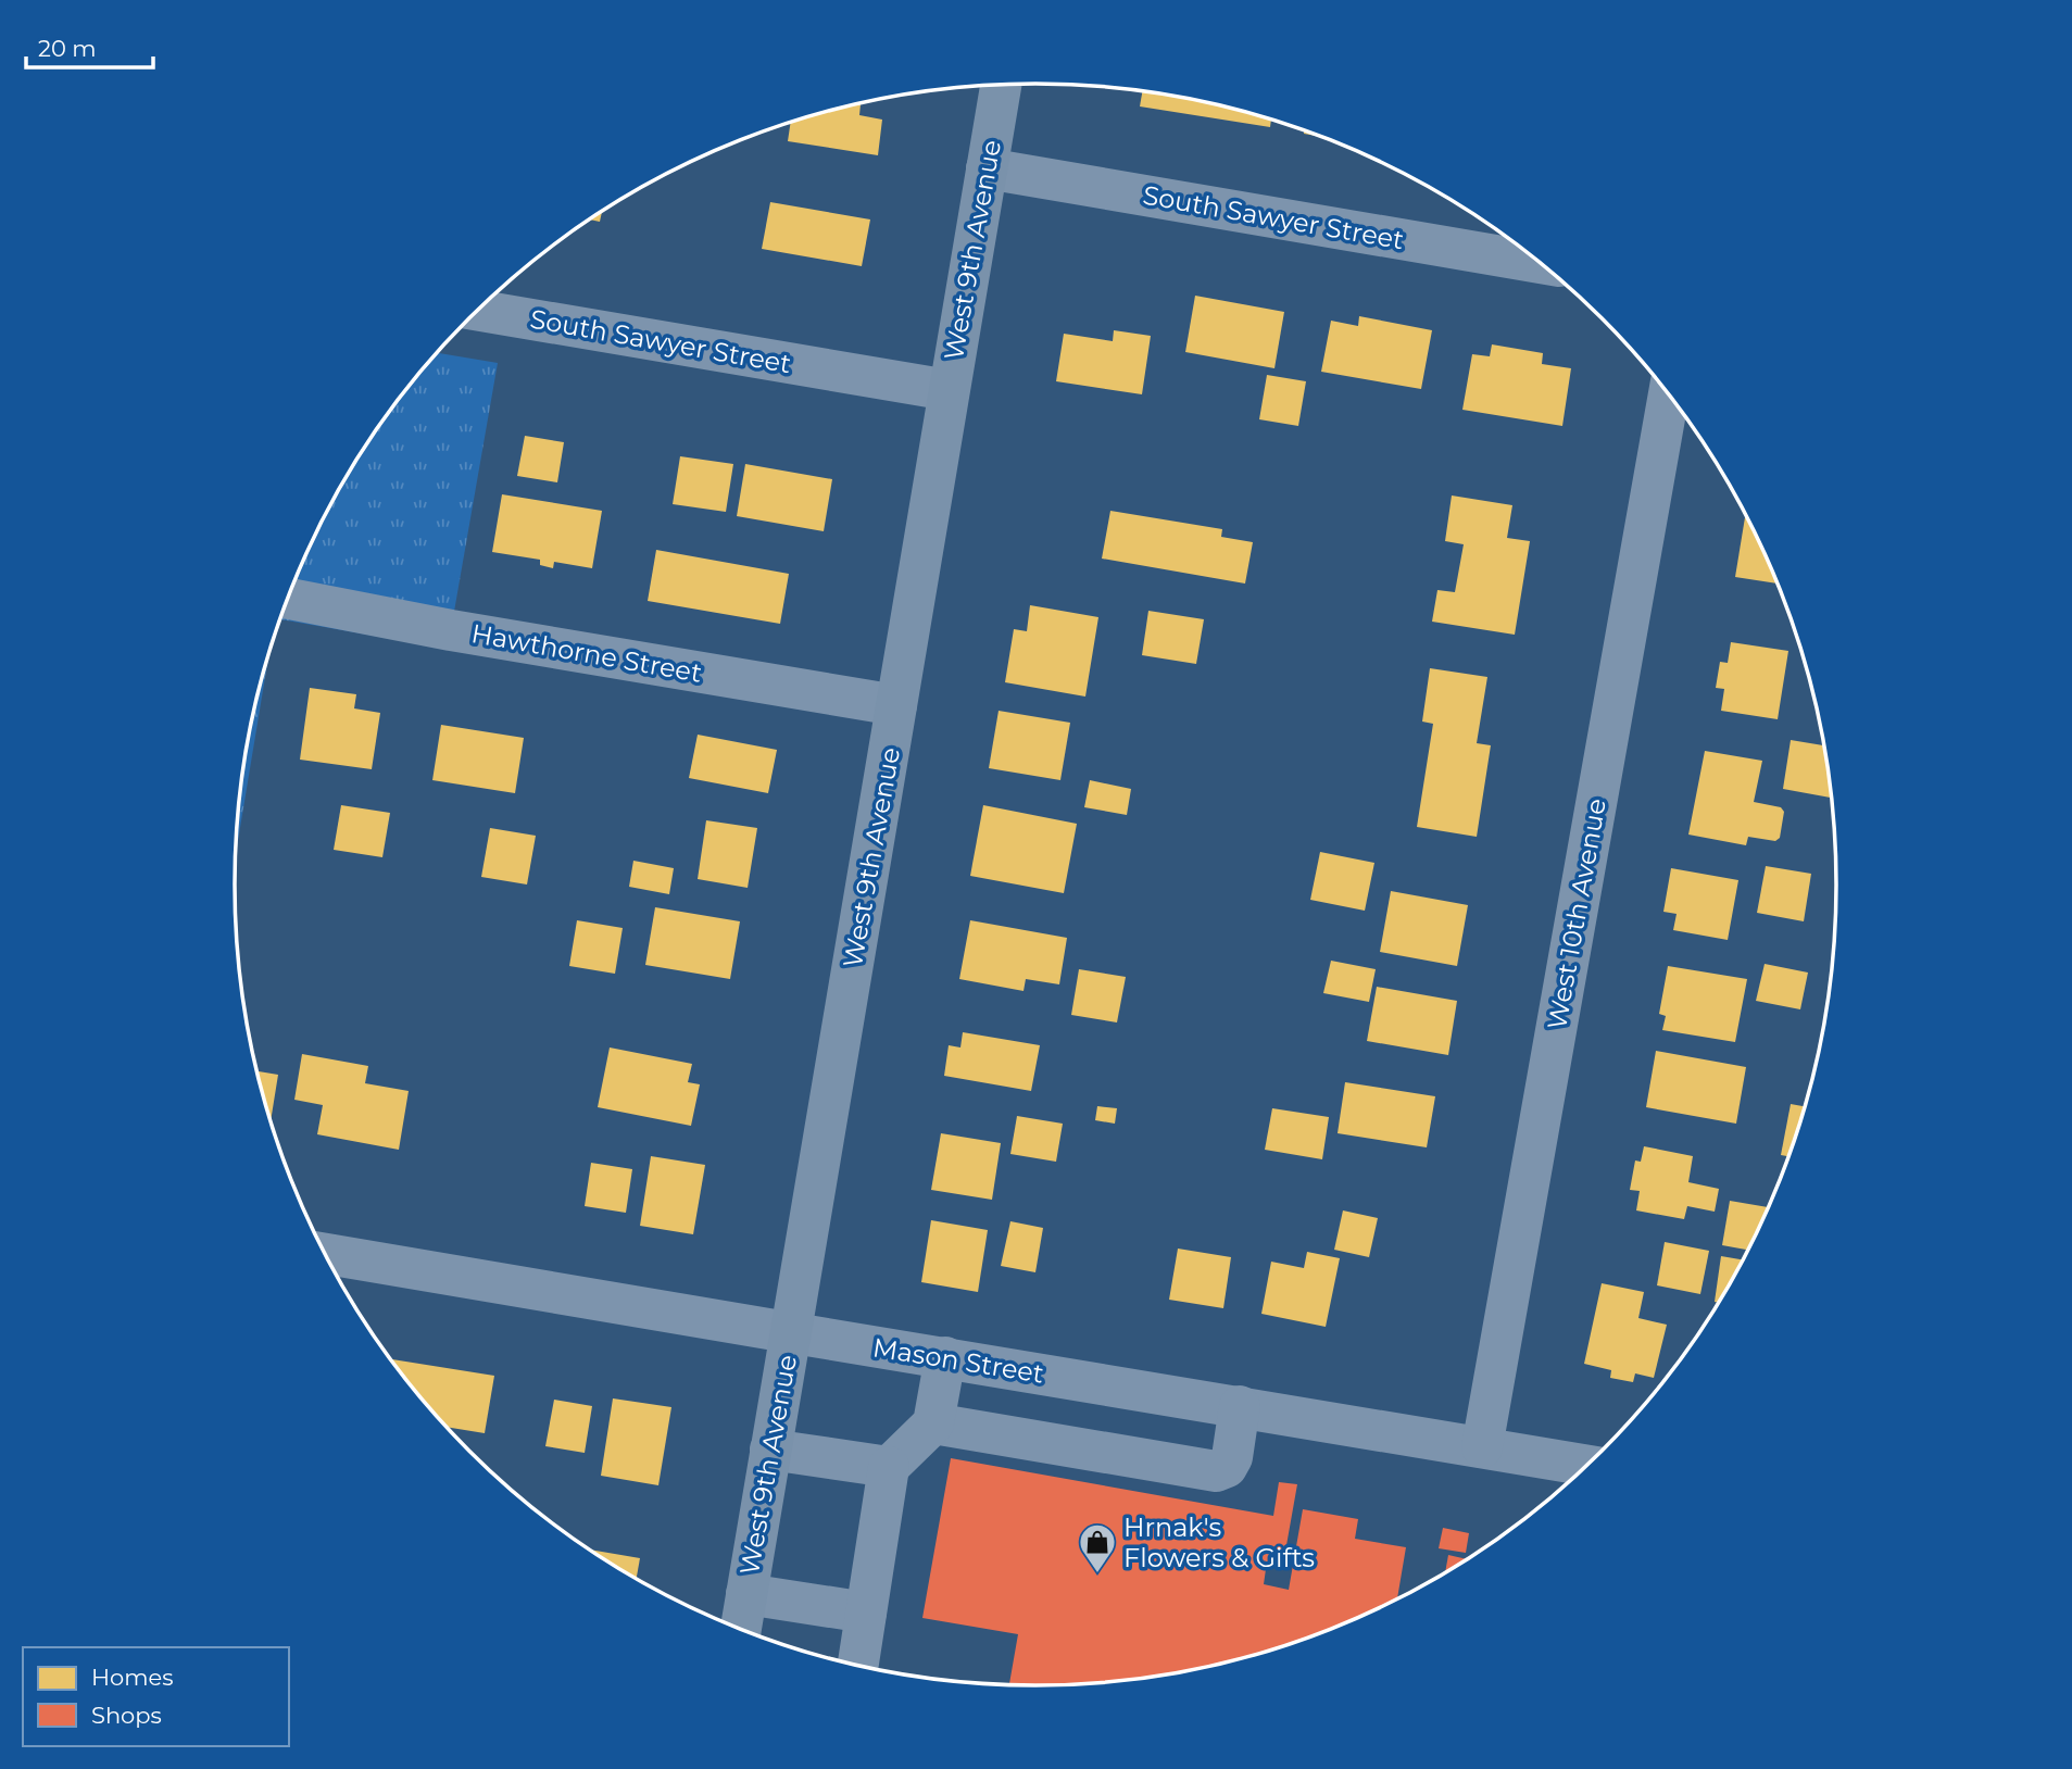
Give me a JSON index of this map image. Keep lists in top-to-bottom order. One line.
{"streets":{"main road":["West 9th Avenue"],"street":["South Sawyer Street","Hawthorne Street","West 10th Avenue","Mason Street"]},"crossings":[["South Sawyer Street","West 9th Avenue"],["West 9th Avenue","Hawthorne Street"],["West 9th Avenue","Mason Street"],["West 10th Avenue","Mason Street"]],"places":{"shop":["Hrnak's Flowers & Gifts"]},"legend":["Homes","Shops"],"scale_bar":"20 m"}
